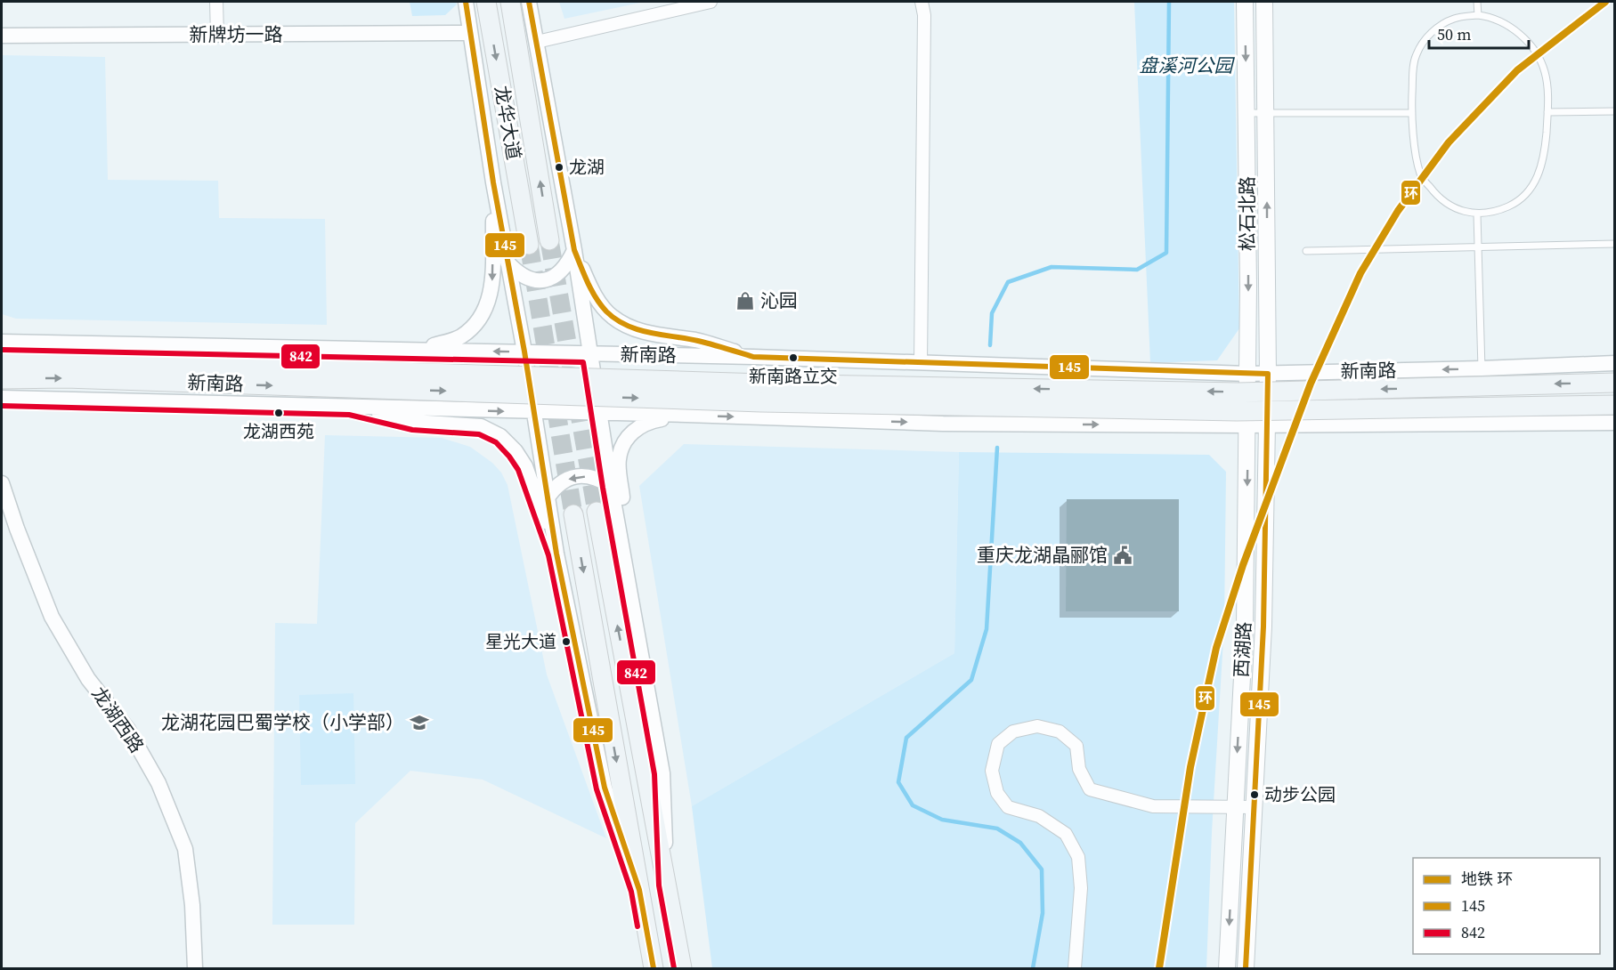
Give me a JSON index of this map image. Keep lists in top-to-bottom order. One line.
{"streets":{"main road":["龙华大道","松石北路","新南路","西湖路"],"street":["新牌坊一路","龙湖西路"]},"crossings":[["松石北路","新南路"],["松石北路","西湖路"],["新南路","西湖路"]],"parks":["盘溪河公园"],"places":{"other":["龙湖","新南路立交","龙湖西苑","星光大道","动步公园"],"shop":["沁园"],"public building":["重庆龙湖晶郦馆"],"school or university":["龙湖花园巴蜀学校（小学部）"]},"lines":["metro line 环","transit line 145","transit line 842"],"legend":["地铁 环","145","842"],"scale_bar":"50 m"}
